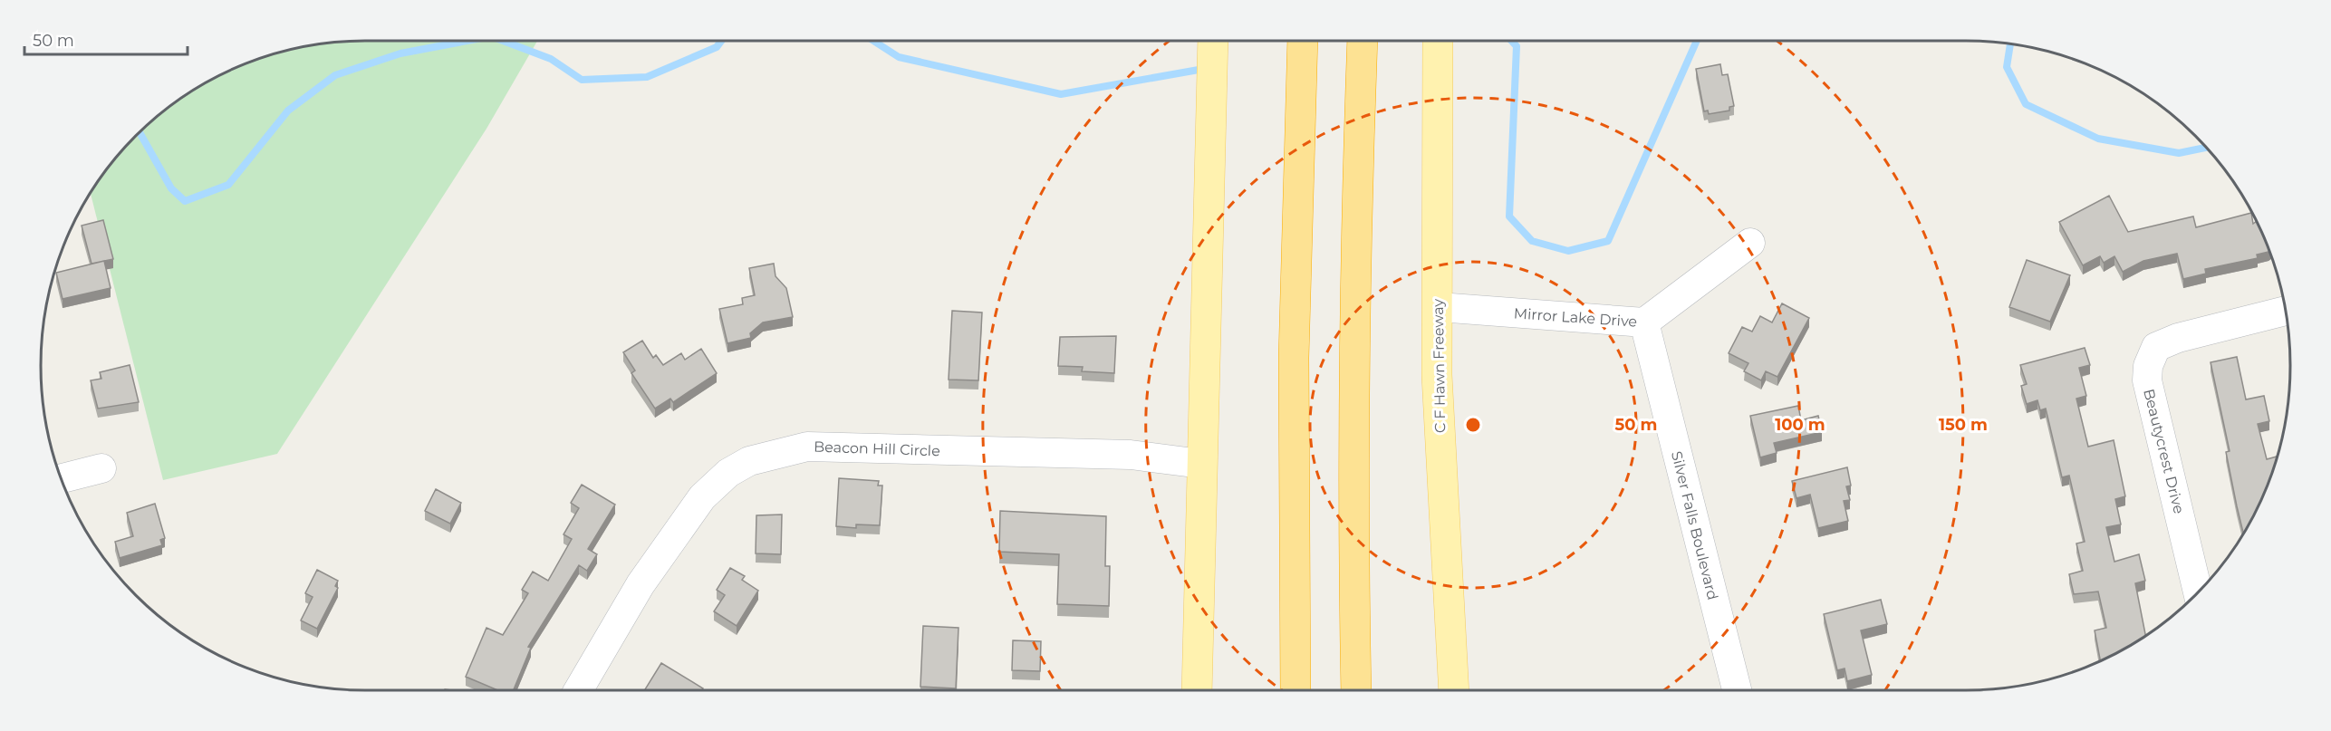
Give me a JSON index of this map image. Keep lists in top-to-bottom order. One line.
{"streets":{"main road":["C F Hawn Freeway"],"street":["Mirror Lake Drive","Beacon Hill Circle","Beautycrest Drive","Silver Falls Boulevard"]},"crossings":[["Mirror Lake Drive","C F Hawn Freeway"],["Mirror Lake Drive","Silver Falls Boulevard"]],"scale_bar":"50 m","rings":["50 m","100 m","150 m"]}
